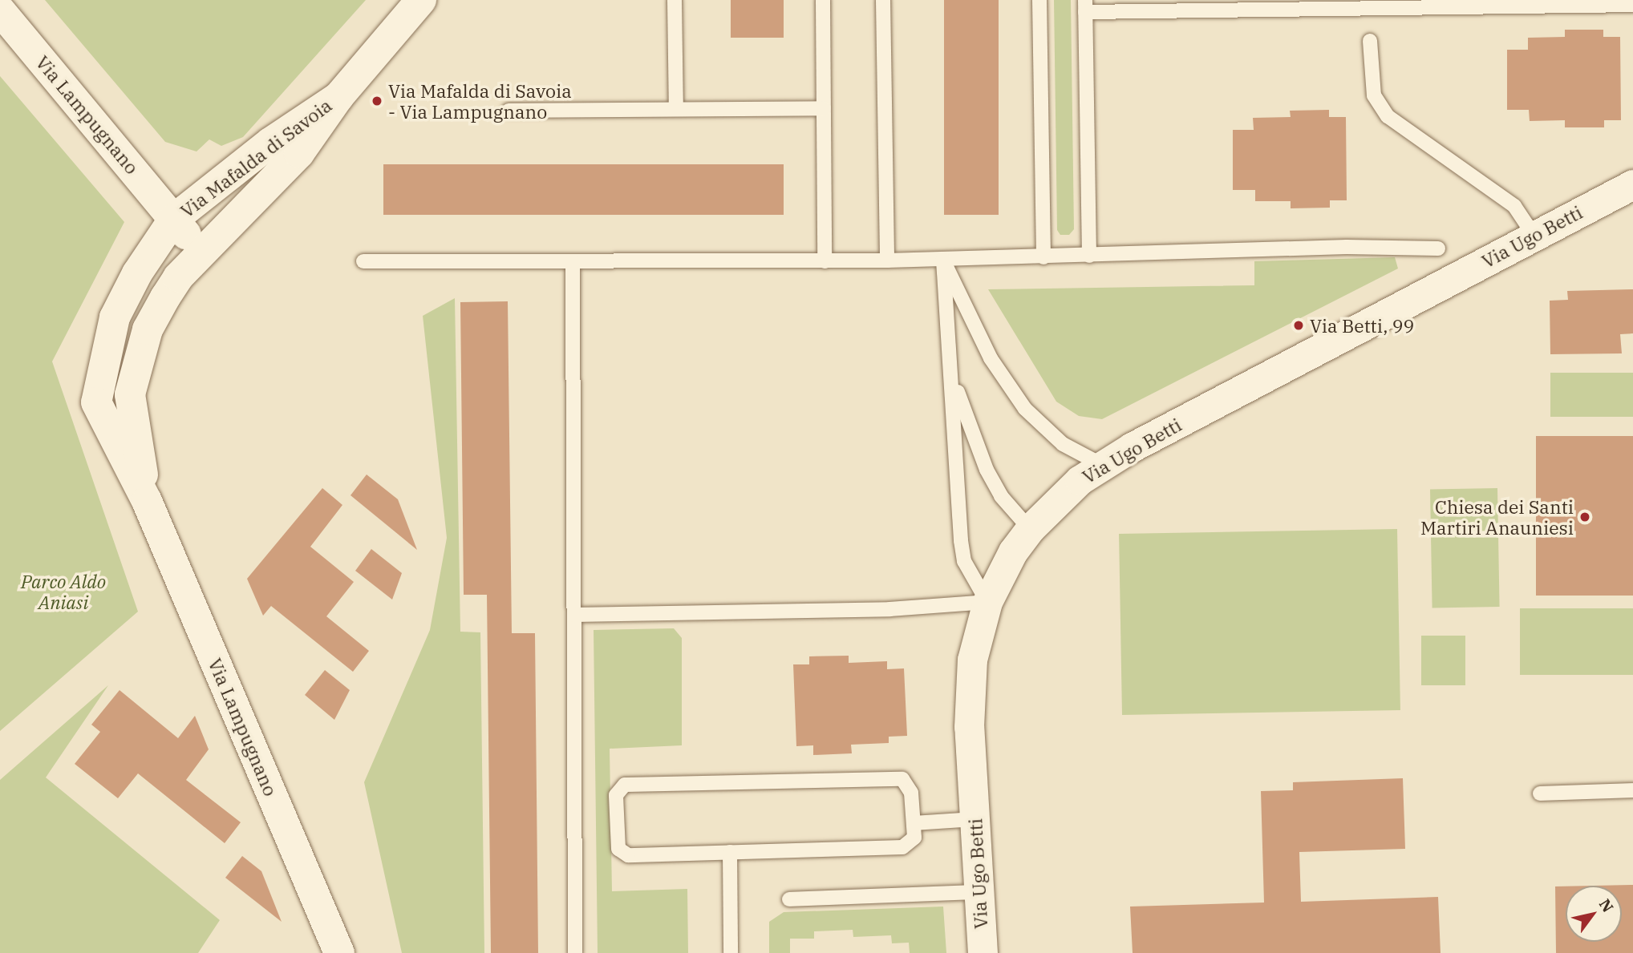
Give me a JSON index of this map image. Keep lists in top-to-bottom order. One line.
{"streets":{"street":["Via Lampugnano","Via Mafalda di Savoia","Via Ugo Betti"]},"crossings":[["Via Lampugnano","Via Mafalda di Savoia"]],"parks":["Parco Aldo Aniasi"],"places":["Via Mafalda di Savoia - Via Lampugnano","Via Betti, 99","Chiesa dei Santi Martiri Anauniesi"],"north":"top right"}
